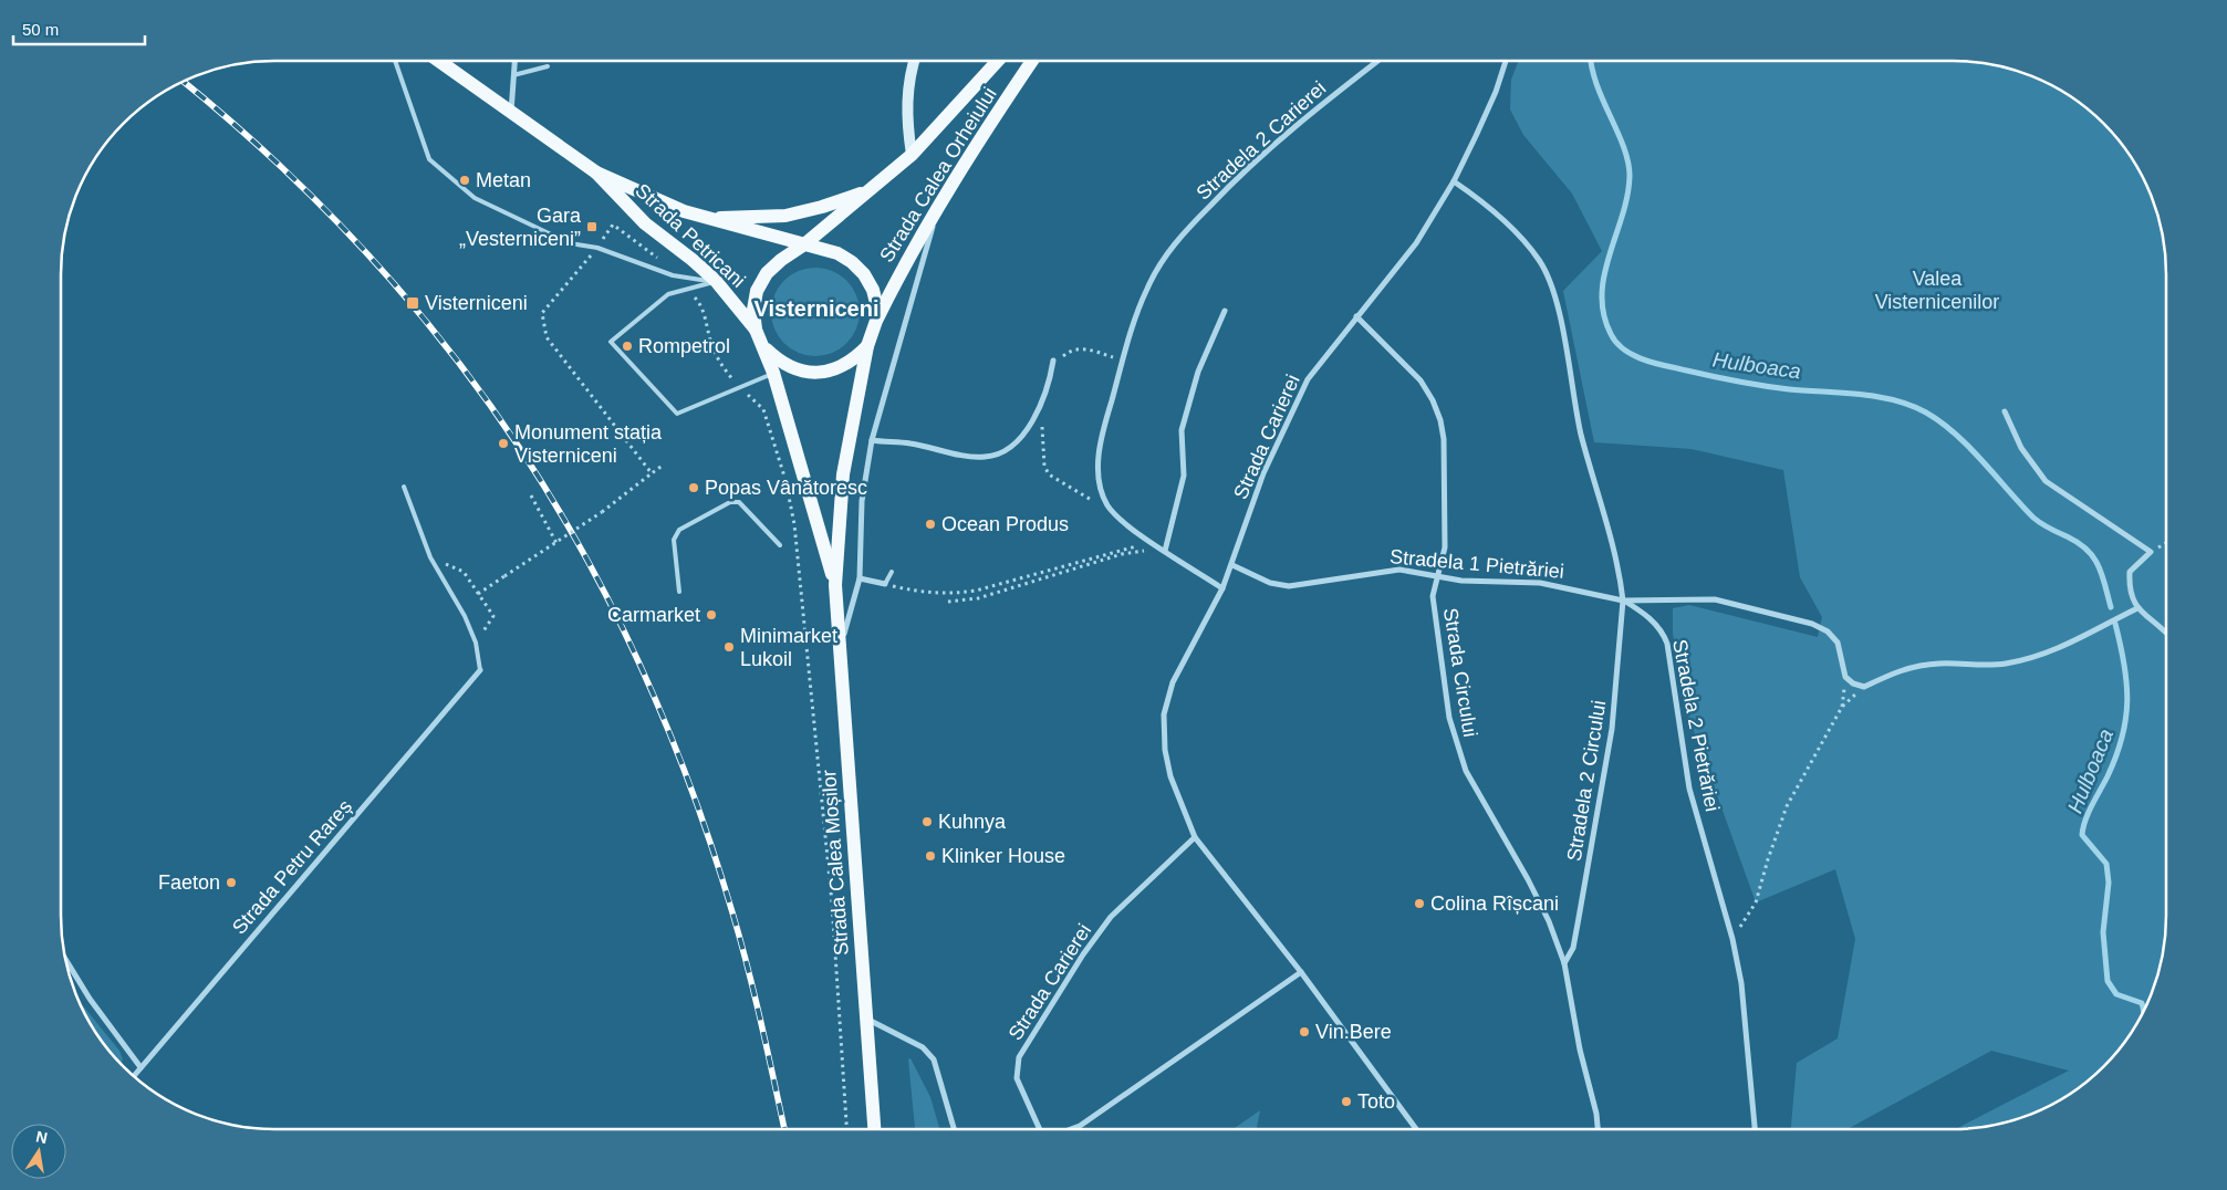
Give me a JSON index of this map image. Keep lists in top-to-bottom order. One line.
{"streets":{"main road":["Strada Calea Orheiului","Strada Petricani","Strada Calea Moșilor"],"street":["Stradela 2 Carierei","Strada Carierei","Stradela 1 Pietrăriei","Strada Circului","Stradela 2 Pietrăriei","Stradela 2 Circului","Strada Petru Rareș"]},"crossings":[["Stradela 2 Carierei","Strada Carierei"],["Strada Calea Orheiului","Strada Petricani"],["Strada Carierei","Stradela 1 Pietrăriei"],["Strada Carierei","Strada Circului"],["Stradela 1 Pietrăriei","Strada Circului"],["Stradela 1 Pietrăriei","Stradela 2 Pietrăriei"],["Stradela 1 Pietrăriei","Stradela 2 Circului"],["Strada Circului","Stradela 2 Circului"],["Stradela 2 Pietrăriei","Stradela 2 Circului"]],"districts":["Visterniceni"],"water":["Hulboaca"],"parks":["Valea Visternicenilor"],"places":{"other":["Metan","Rompetrol","Monument stația Visterniceni","Popas Vânătoresc","Ocean Produs","Carmarket","Minimarket Lukoil","Kuhnya","Klinker House","Faeton","Colina Rîșcani","Vin.Bere","Toto"],"transit":["Gara „Vesterniceni”","Visterniceni"]},"scale_bar":"50 m","north":"top"}
